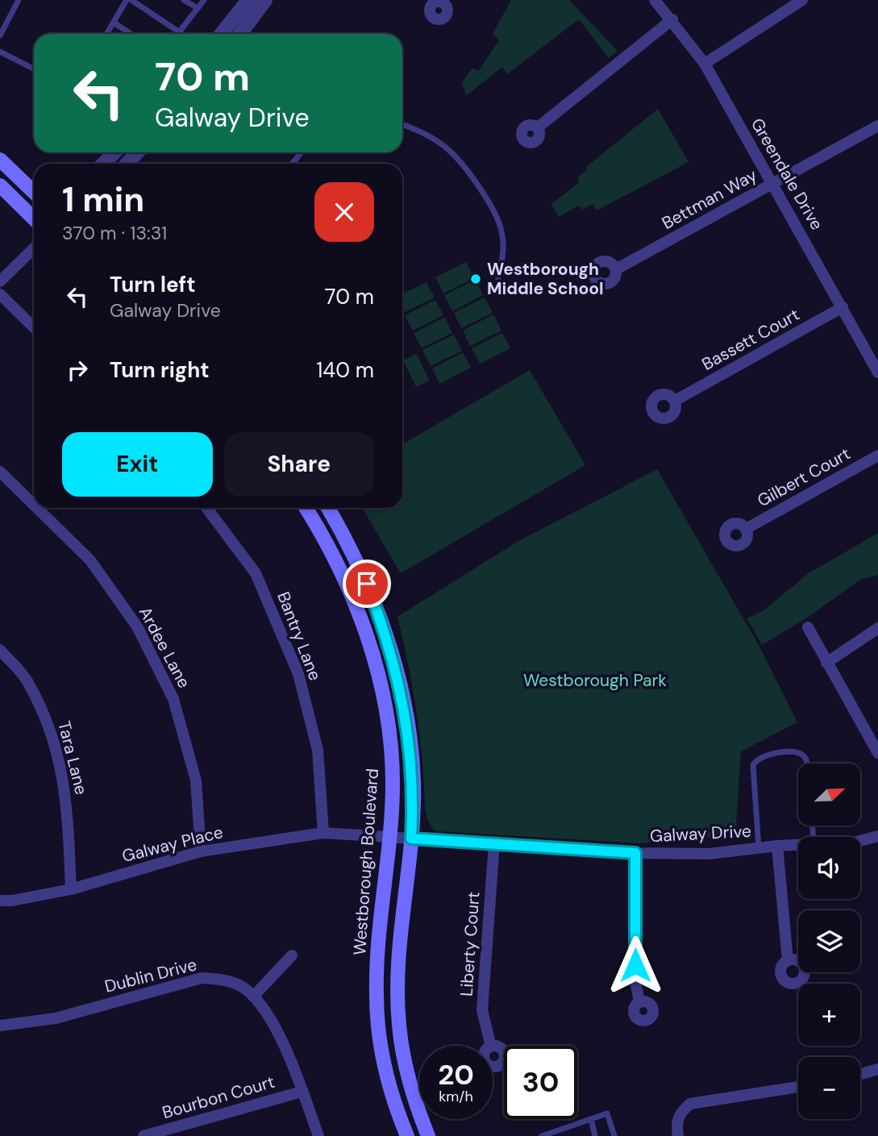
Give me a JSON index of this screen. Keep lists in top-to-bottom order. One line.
{"streets":{"main road":["Westborough Boulevard"],"street":["Greendale Drive","Bettman Way","Bassett Court","Gilbert Court","Bantry Lane","Ardee Lane","Tara Lane","Galway Drive","Galway Place","Liberty Court","Dublin Drive","Bourbon Court"]},"crossings":[["Greendale Drive","Bettman Way"],["Greendale Drive","Bassett Court"],["Bantry Lane","Galway Place"],["Ardee Lane","Galway Place"],["Tara Lane","Galway Place"],["Galway Drive","Galway Place"],["Galway Drive","Westborough Boulevard"],["Galway Drive","Liberty Court"],["Galway Place","Westborough Boulevard"],["Dublin Drive","Bourbon Court"]],"parks":["Westborough Park"],"places":["Westborough Middle School"],"north":"top right","page":{"turn":["70 m","Galway Drive"],"heading":["1 min","370 m · 13:31"],"list":[{"name":"Turn left","note":"Galway Drive","value":"70 m"},{"name":"Turn right","value":"140 m"}],"buttons":["Exit","Share"],"map_buttons":["+","−"],"speed":"20 km/h","limit":"30"}}
